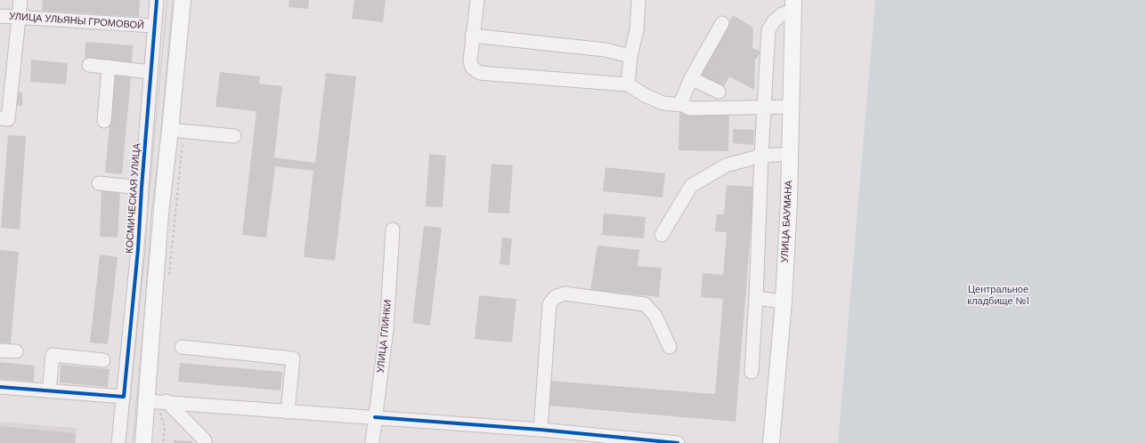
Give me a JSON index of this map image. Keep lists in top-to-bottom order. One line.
{"streets":{"main road":["УЛИЦА БАУМАНА"],"street":["УЛИЦА УЛЬЯНЫ ГРОМОВОЙ","КОСМИЧЕСКАЯ УЛИЦА","УЛИЦА ГЛИНКИ"]},"crossings":[["УЛИЦА УЛЬЯНЫ ГРОМОВОЙ","КОСМИЧЕСКАЯ УЛИЦА"]],"parks":["Центральное кладбище №1"]}
